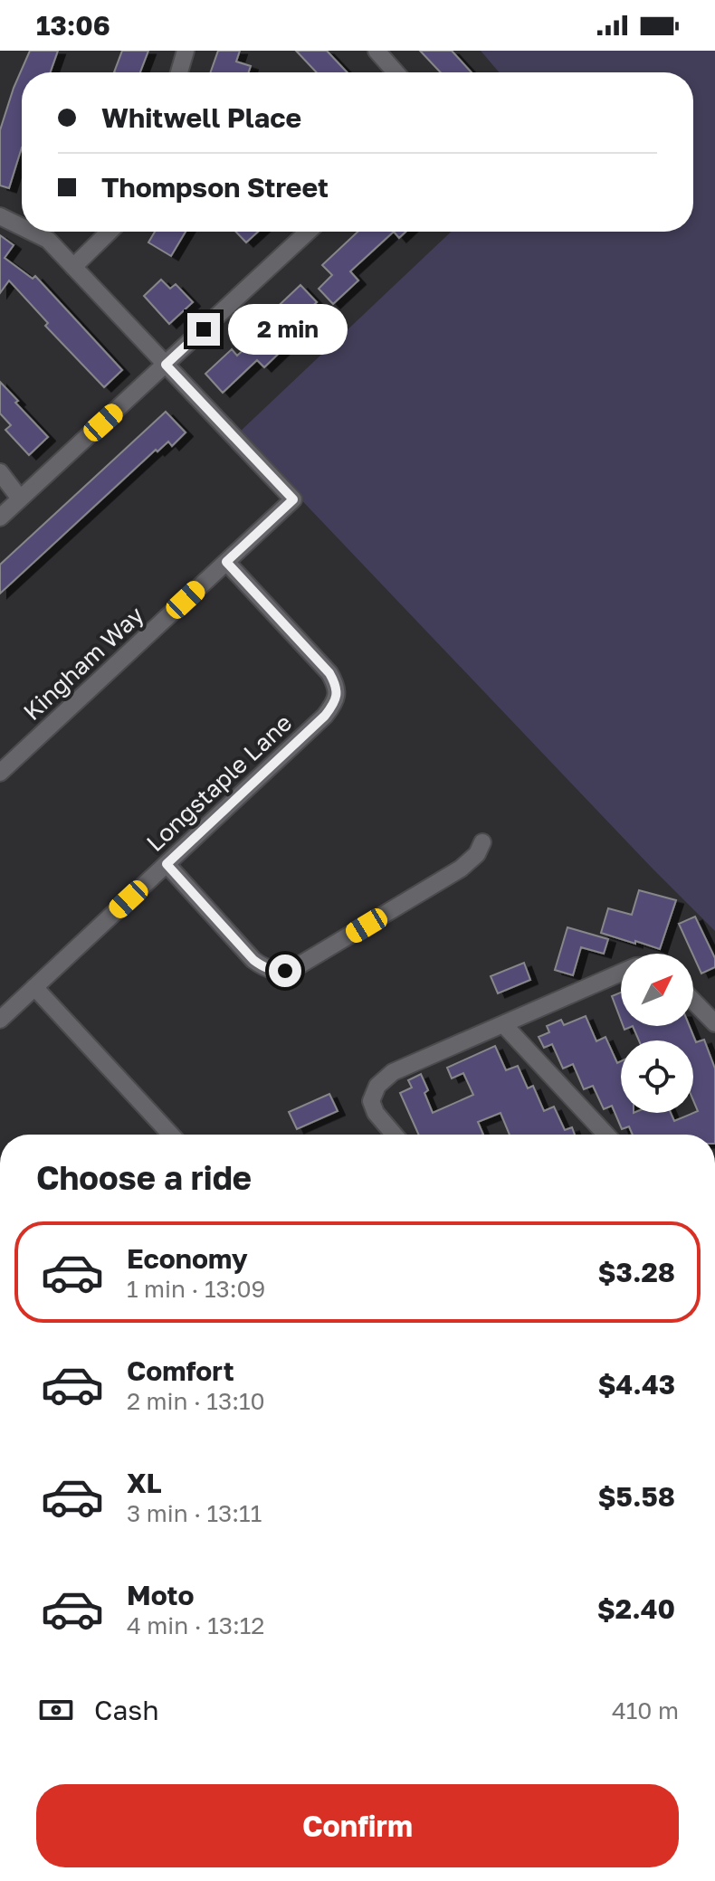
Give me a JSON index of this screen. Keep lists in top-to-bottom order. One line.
{"streets":{"street":["Kingham Way","Longstaple Lane"]},"crossings":[["Kingham Way","Longstaple Lane"]],"north":"top right","page":{"status":"13:06","banner":["Whitwell Place","Thompson Street"],"bubble":"2 min","heading":"Choose a ride","list":[{"name":"Economy","note":"1 min · 13:09","value":"$3.28"},{"name":"Comfort","note":"2 min · 13:10","value":"$4.43"},{"name":"XL","note":"3 min · 13:11","value":"$5.58"},{"name":"Moto","note":"4 min · 13:12","value":"$2.40"}],"pay":["Cash","410 m"],"buttons":"Confirm"}}
